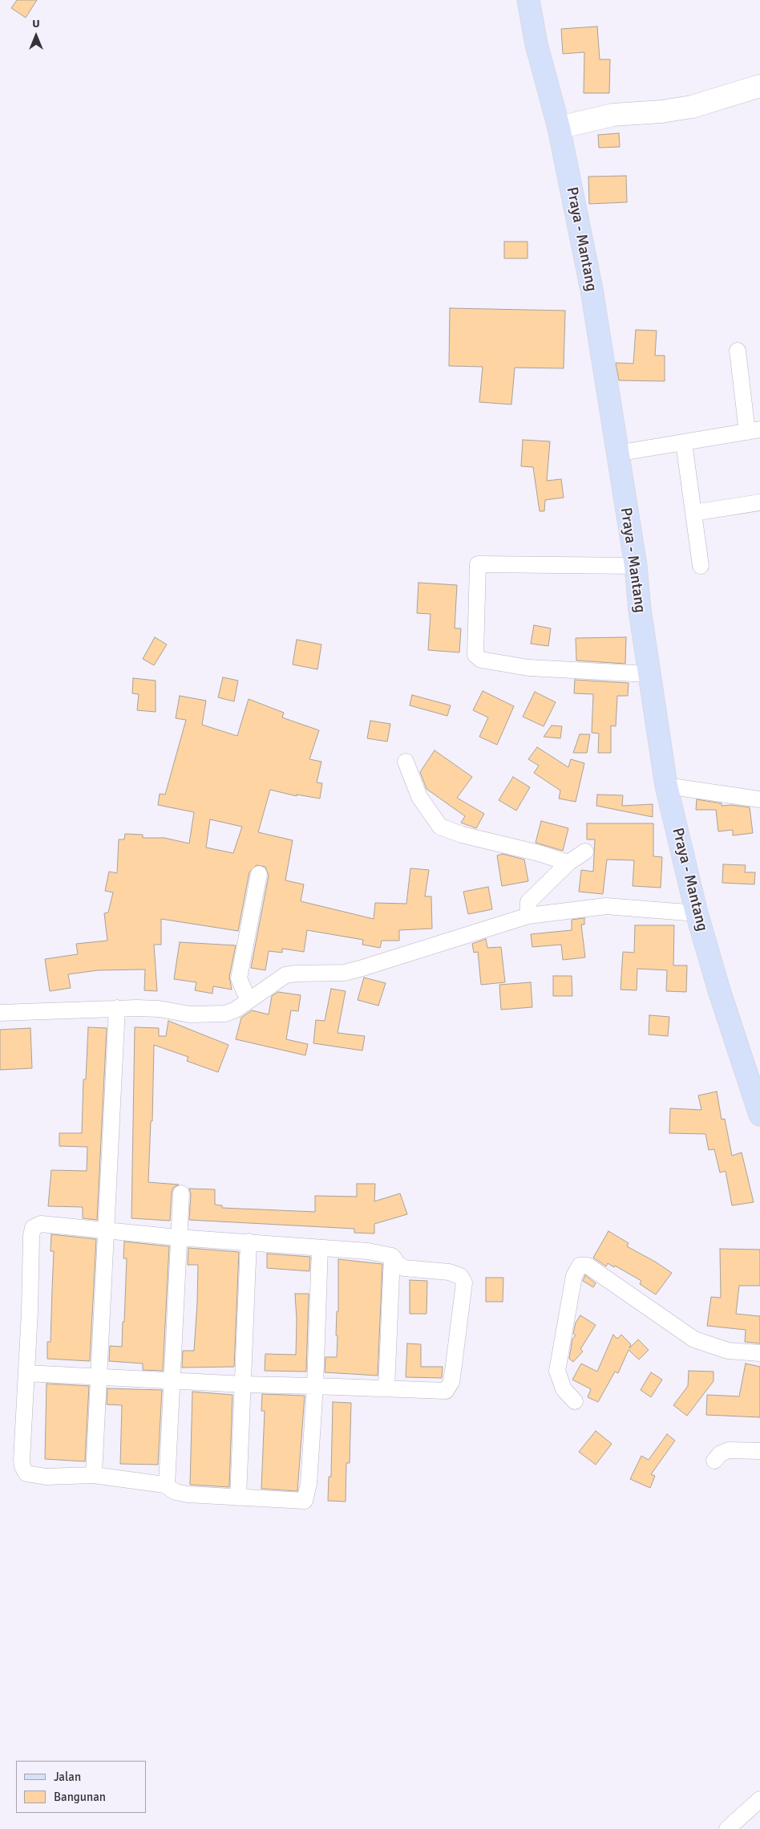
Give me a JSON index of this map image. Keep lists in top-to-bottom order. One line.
{"streets":{"main road":["Praya - Mantang"]},"legend":["Jalan","Bangunan"],"north":"top"}
